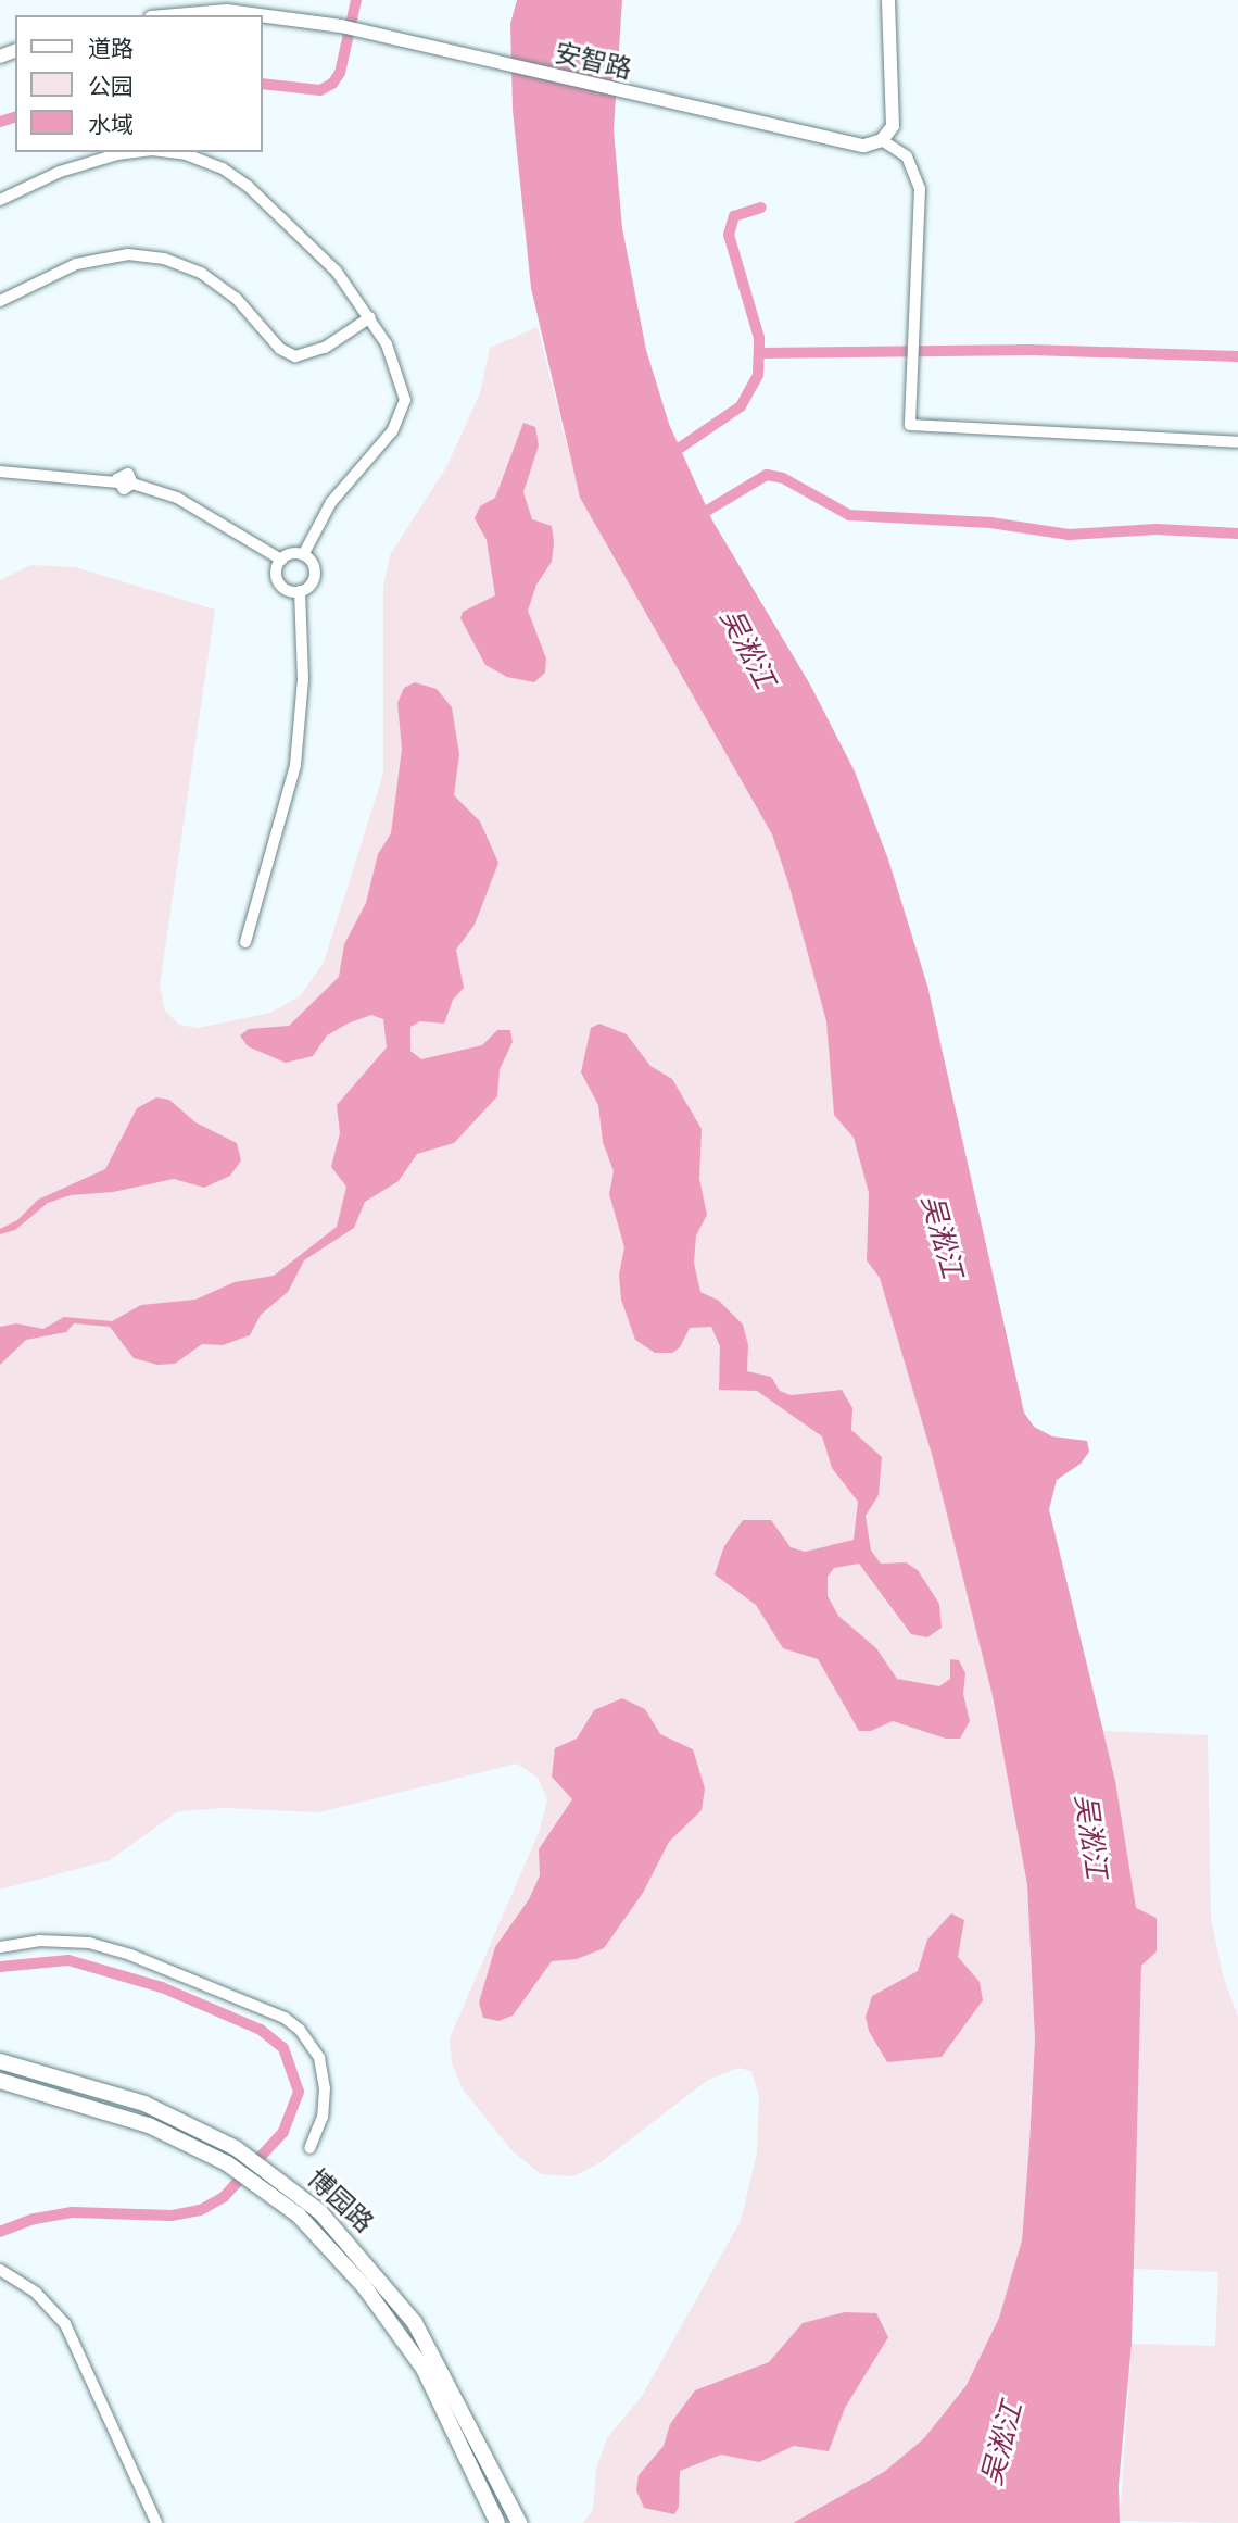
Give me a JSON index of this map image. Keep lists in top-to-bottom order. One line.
{"streets":{"main road":["博园路"],"street":["安智路"]},"water":["吴淞江"],"legend":["道路","公园","水域"]}
